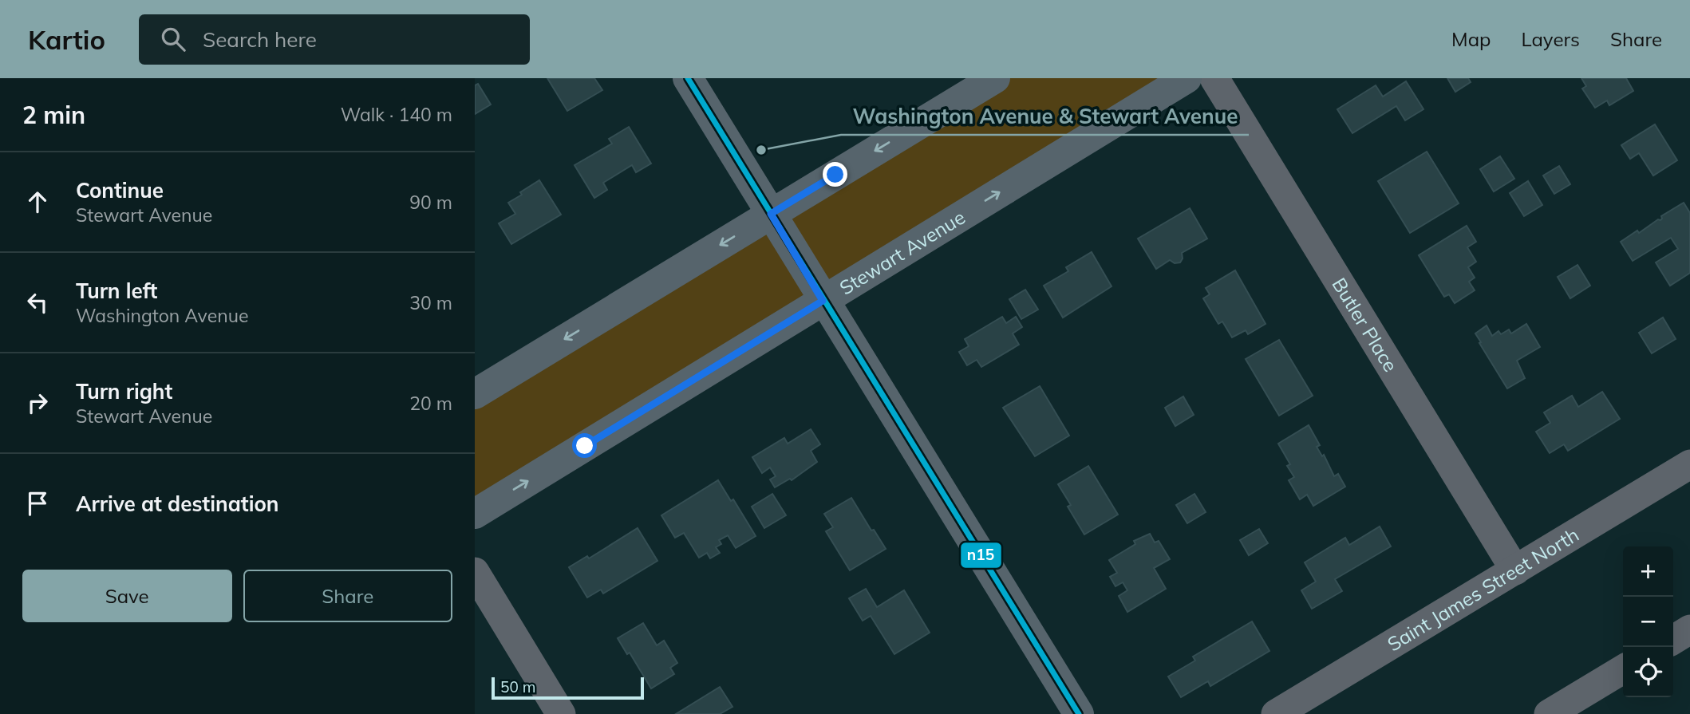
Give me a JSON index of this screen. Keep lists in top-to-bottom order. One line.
{"streets":{"main road":["Stewart Avenue"],"street":["Butler Place","Saint James Street North"]},"crossings":[["Butler Place","Saint James Street North"]],"places":["Washington Avenue & Stewart Avenue"],"lines":["transit line n15"],"scale_bar":"50 m","page":{"header":"Kartio","search":"Search here","nav":["Map","Layers","Share"],"heading":["2 min","Walk · 140 m"],"list":[["Continue","Stewart Avenue","90 m"],["Turn left","Washington Avenue","30 m"],["Turn right","Stewart Avenue","20 m"],"Arrive at destination"],"map_buttons":["+","−"],"buttons":["Save","Share"],"scale":"50 m"}}
